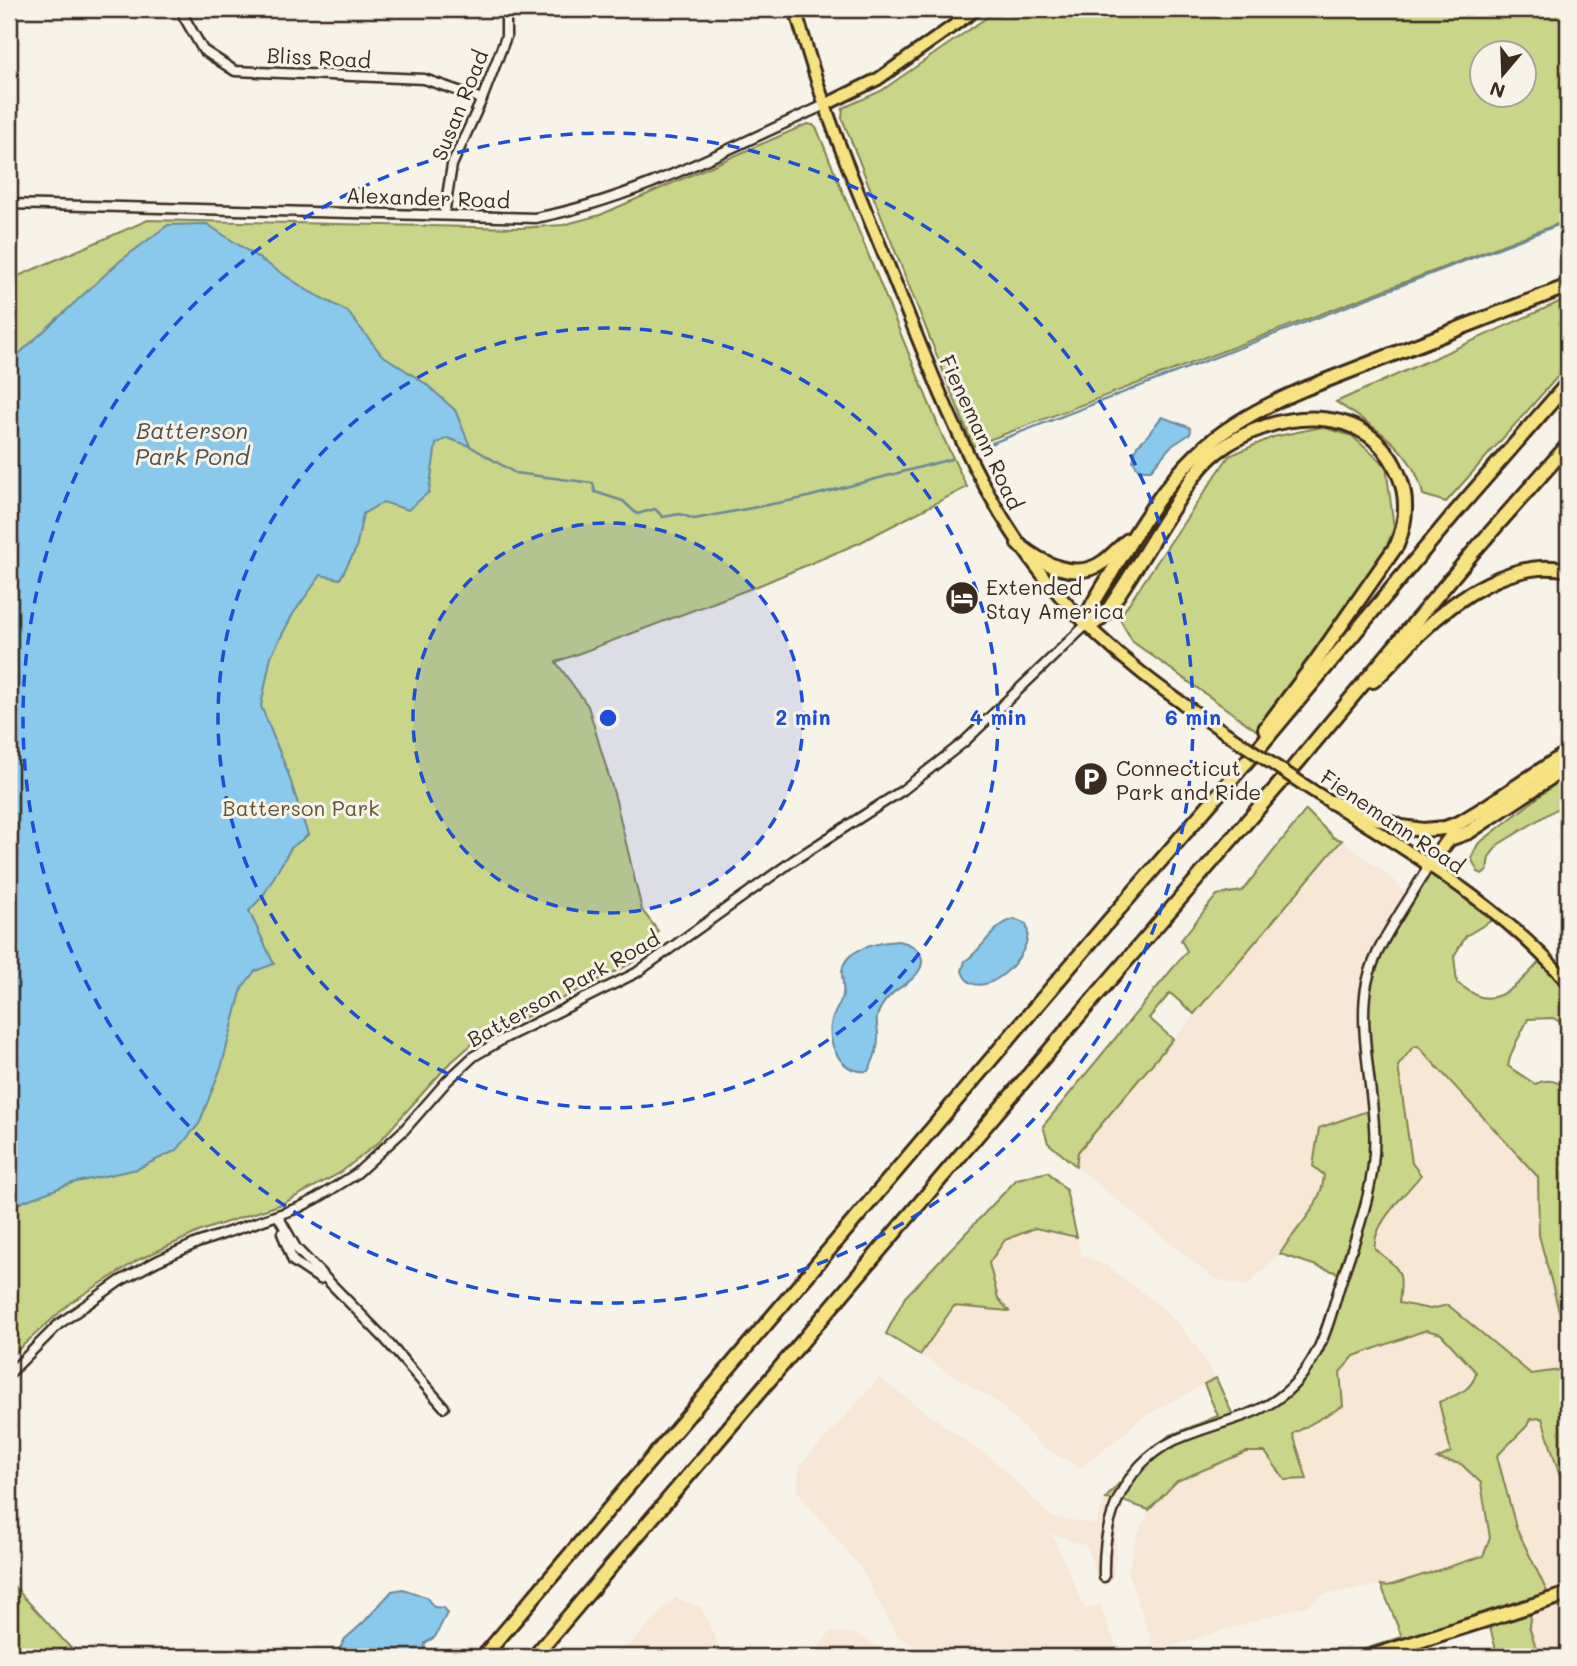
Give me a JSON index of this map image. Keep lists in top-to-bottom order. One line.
{"streets":{"main road":["Fienemann Road"],"street":["Bliss Road","Susan Road","Alexander Road","Batterson Park Road"]},"crossings":[["Bliss Road","Susan Road"],["Susan Road","Alexander Road"],["Alexander Road","Fienemann Road"],["Fienemann Road","Batterson Park Road"]],"water":["Batterson Park Pond"],"parks":["Batterson Park"],"places":{"hotel":["Extended Stay America"],"parking":["Connecticut Park and Ride"]},"north":"bottom","rings":["2 min","4 min","6 min"]}
